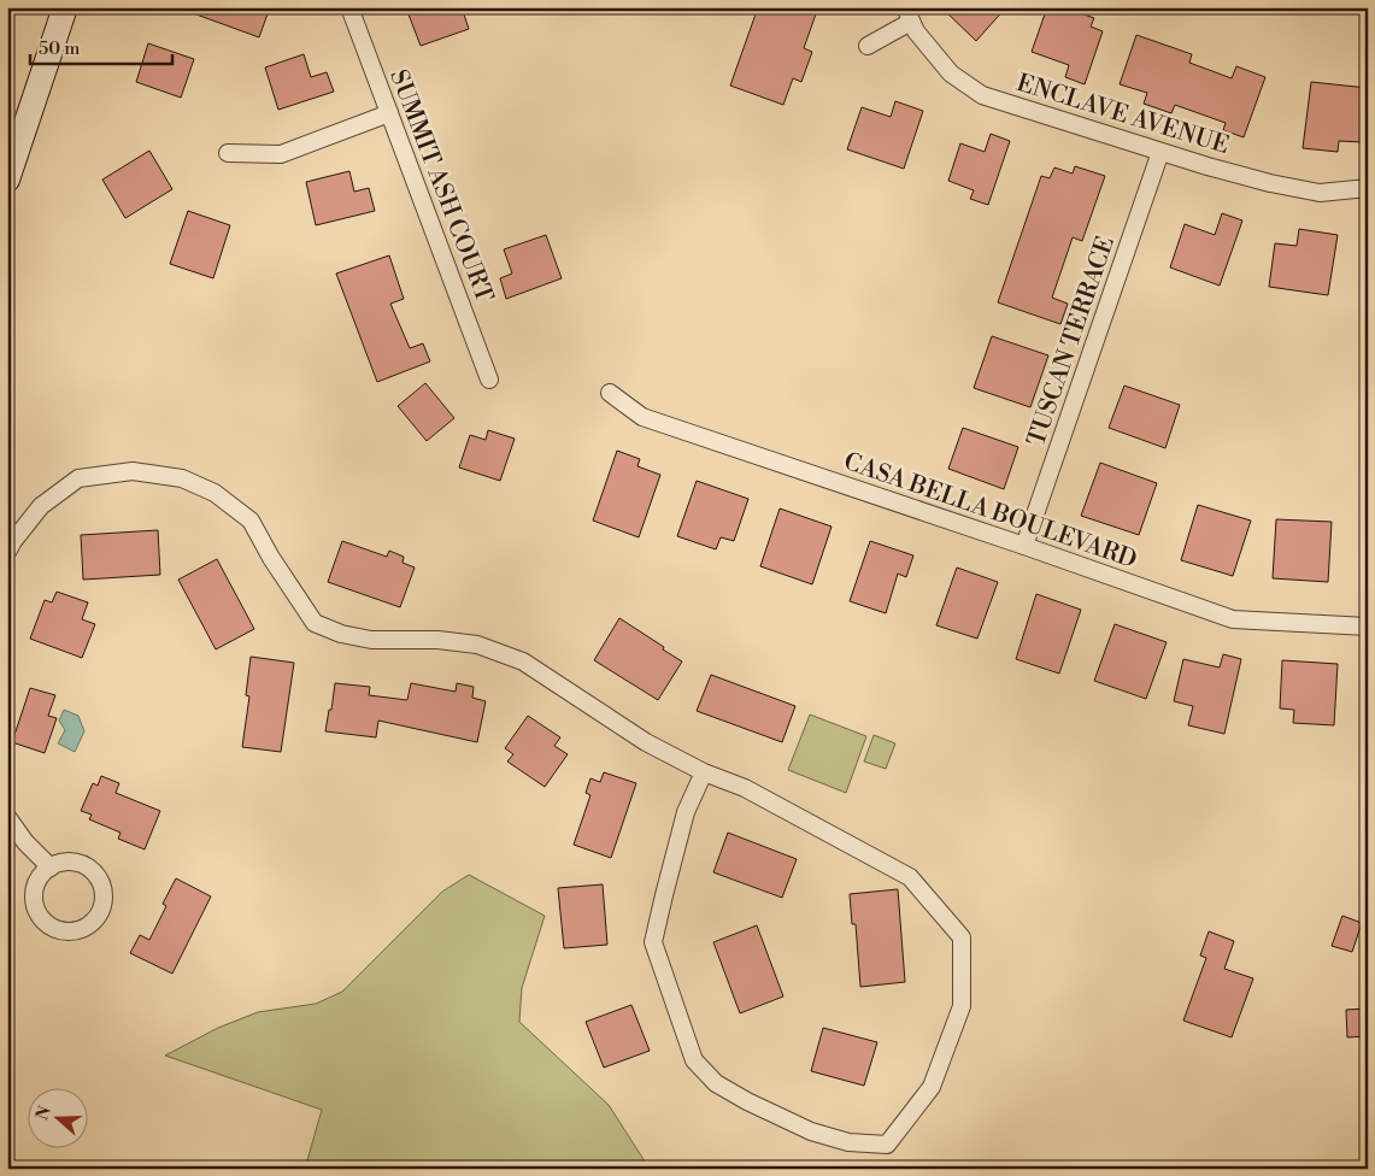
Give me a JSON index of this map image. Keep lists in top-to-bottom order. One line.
{"streets":{"street":["ENCLAVE AVENUE","SUMMIT ASH COURT","TUSCAN TERRACE","CASA BELLA BOULEVARD"]},"crossings":[["ENCLAVE AVENUE","TUSCAN TERRACE"],["TUSCAN TERRACE","CASA BELLA BOULEVARD"]],"scale_bar":"50 m","north":"left"}
